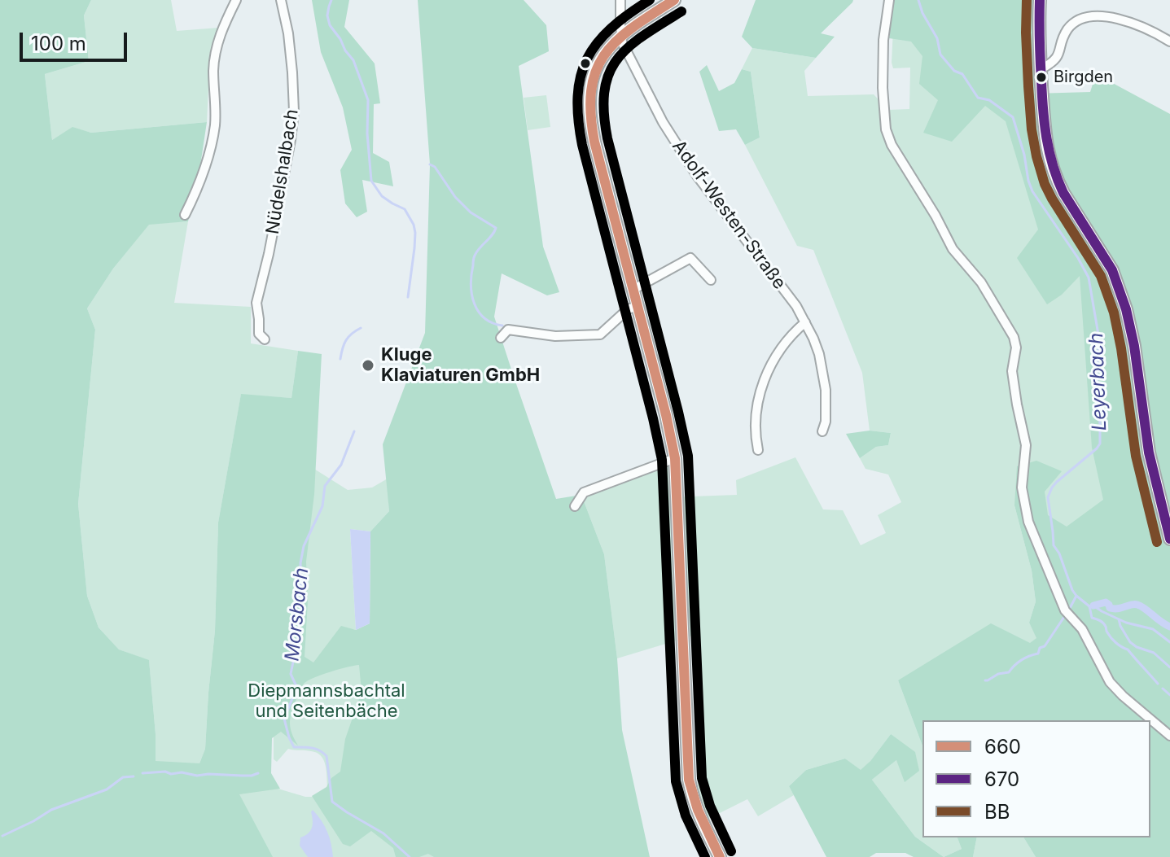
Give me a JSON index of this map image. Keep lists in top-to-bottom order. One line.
{"streets":{"street":["Nüdelshalbach","Adolf-Westen-Straße"]},"water":["Leyerbach","Morsbach"],"parks":["Diepmannsbachtal und Seitenbäche"],"places":["Birgden","Kluge Klaviaturen GmbH"],"lines":["transit line 660","transit line 670","transit line BB"],"legend":["660","670","BB"],"scale_bar":"100 m"}
